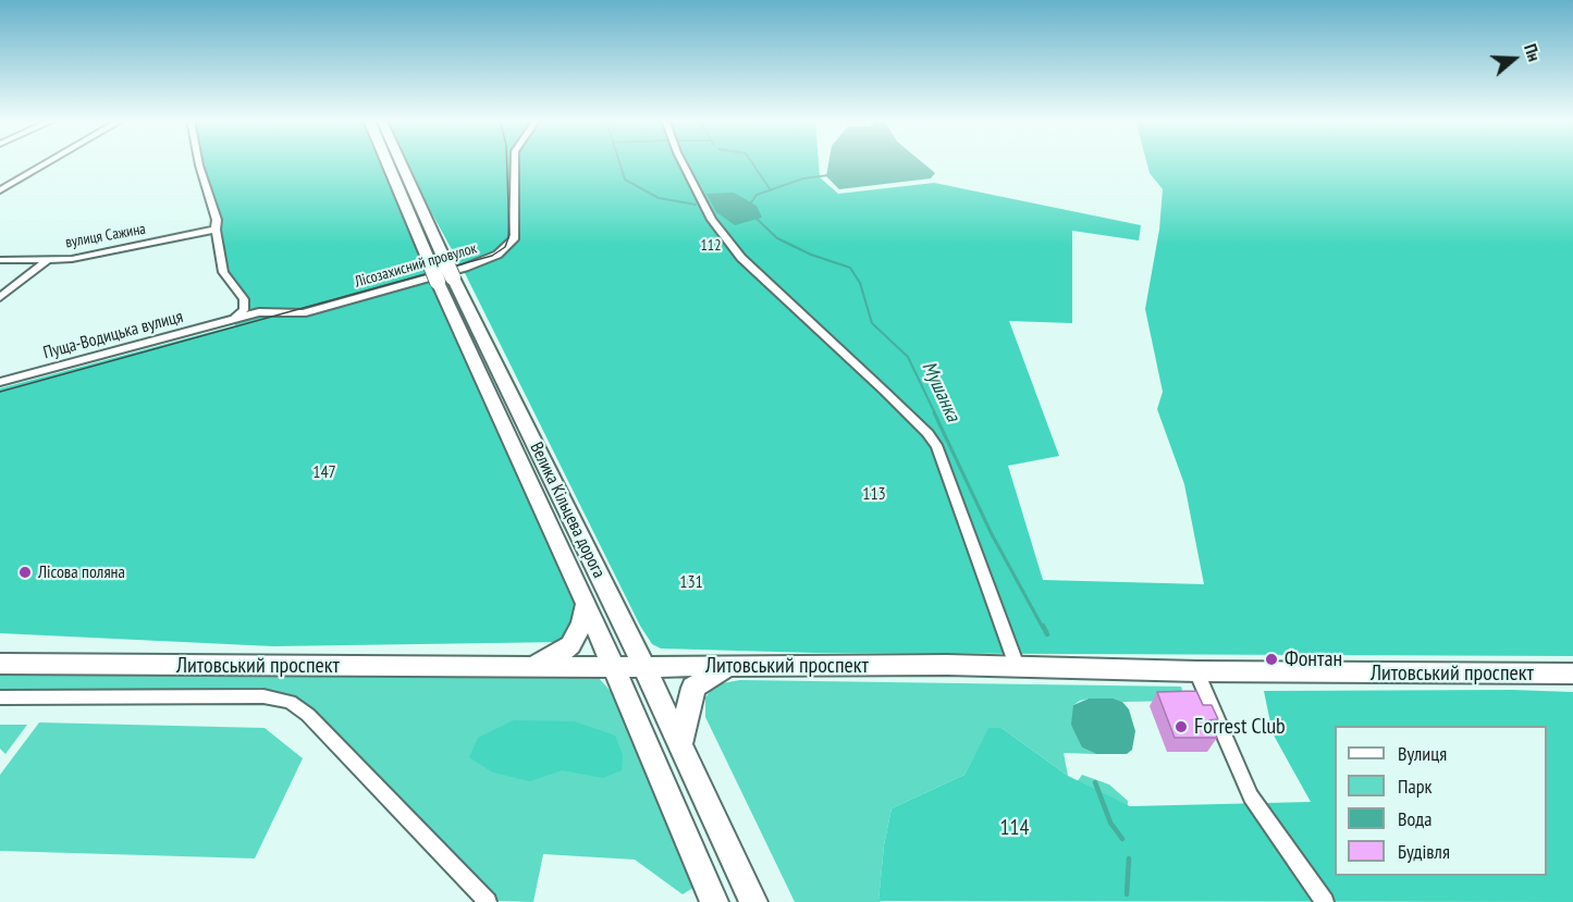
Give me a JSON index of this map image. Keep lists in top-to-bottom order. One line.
{"streets":{"main road":["Велика Кільцева дорога","Литовський проспект"],"street":["вулиця Сажина","Лісозахисний провулок","Пуща-Водицька вулиця"]},"crossings":[["Лісозахисний провулок","Пуща-Водицька вулиця"],["Велика Кільцева дорога","Литовський проспект"]],"water":["Мушанка"],"parks":["112","147","113","131","114"],"places":["Лісова поляна","Фонтан","Forrest Club"],"legend":["Вулиця","Парк","Вода","Будівля"],"north":"right"}
